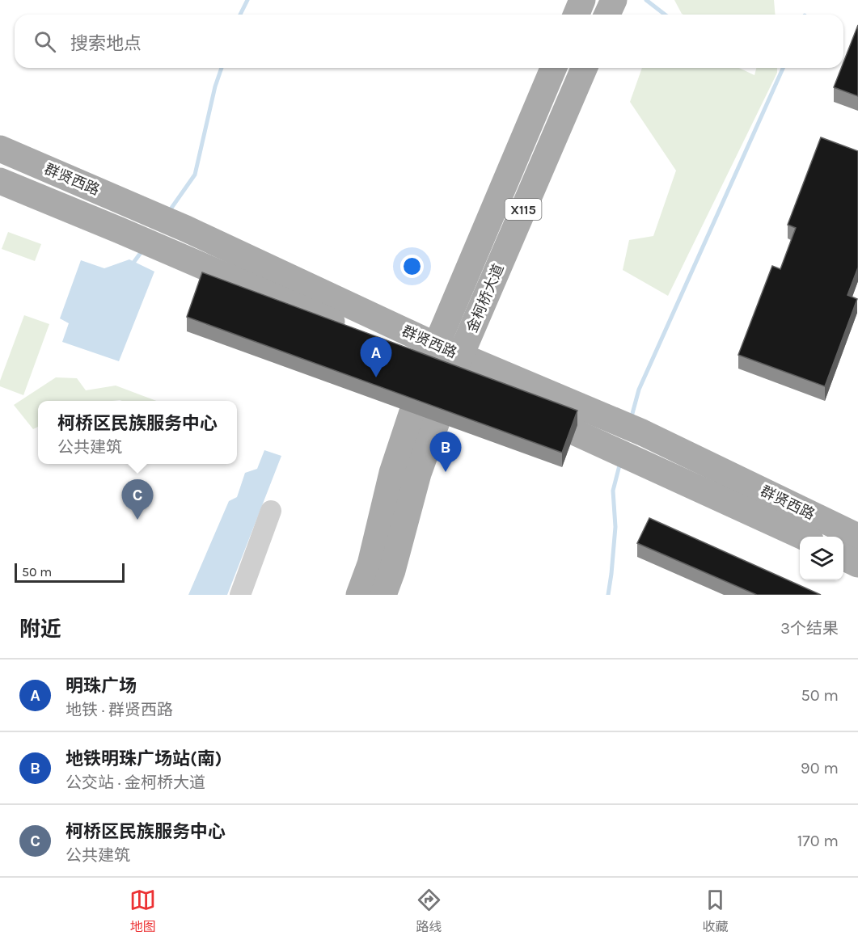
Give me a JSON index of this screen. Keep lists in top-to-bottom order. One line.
{"streets":{"main road":["群贤西路","X115","金柯桥大道"]},"crossings":[["群贤西路","金柯桥大道"]],"scale_bar":"50 m","page":{"search":"搜索地点","pins":["A","B","C"],"popup":["柯桥区民族服务中心","公共建筑"],"scale":"50 m","heading":["附近","3个结果"],"list":[{"mark":"A","name":"明珠广场","note":"地铁 · 群贤西路","value":"50 m"},{"mark":"B","name":"地铁明珠广场站(南)","note":"公交站 · 金柯桥大道","value":"90 m"},{"mark":"C","name":"柯桥区民族服务中心","note":"公共建筑","value":"170 m"}],"nav":["地图","路线","收藏"]}}
